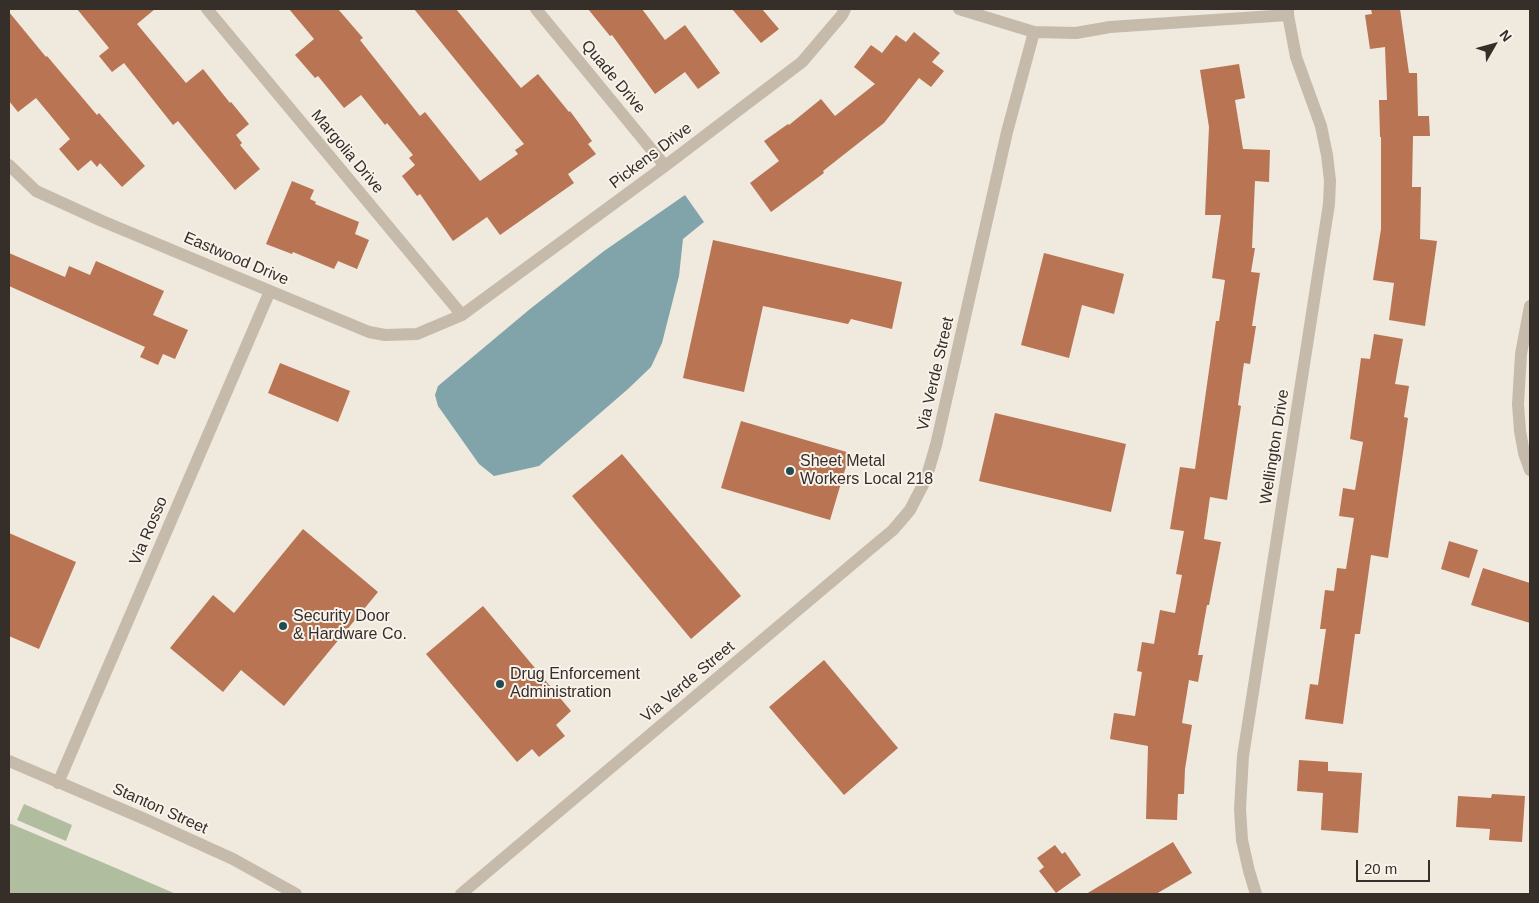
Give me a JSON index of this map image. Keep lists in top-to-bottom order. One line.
{"streets":{"street":["Quade Drive","Margolia Drive","Pickens Drive","Eastwood Drive","Via Verde Street","Wellington Drive","Via Rosso","Stanton Street"]},"crossings":[["Quade Drive","Pickens Drive"],["Margolia Drive","Pickens Drive"],["Margolia Drive","Eastwood Drive"],["Pickens Drive","Eastwood Drive"],["Eastwood Drive","Via Rosso"],["Via Rosso","Stanton Street"]],"places":["Sheet Metal Workers Local 218","Security Door & Hardware Co.","Drug Enforcement Administration"],"scale_bar":"20 m","north":"top right"}
